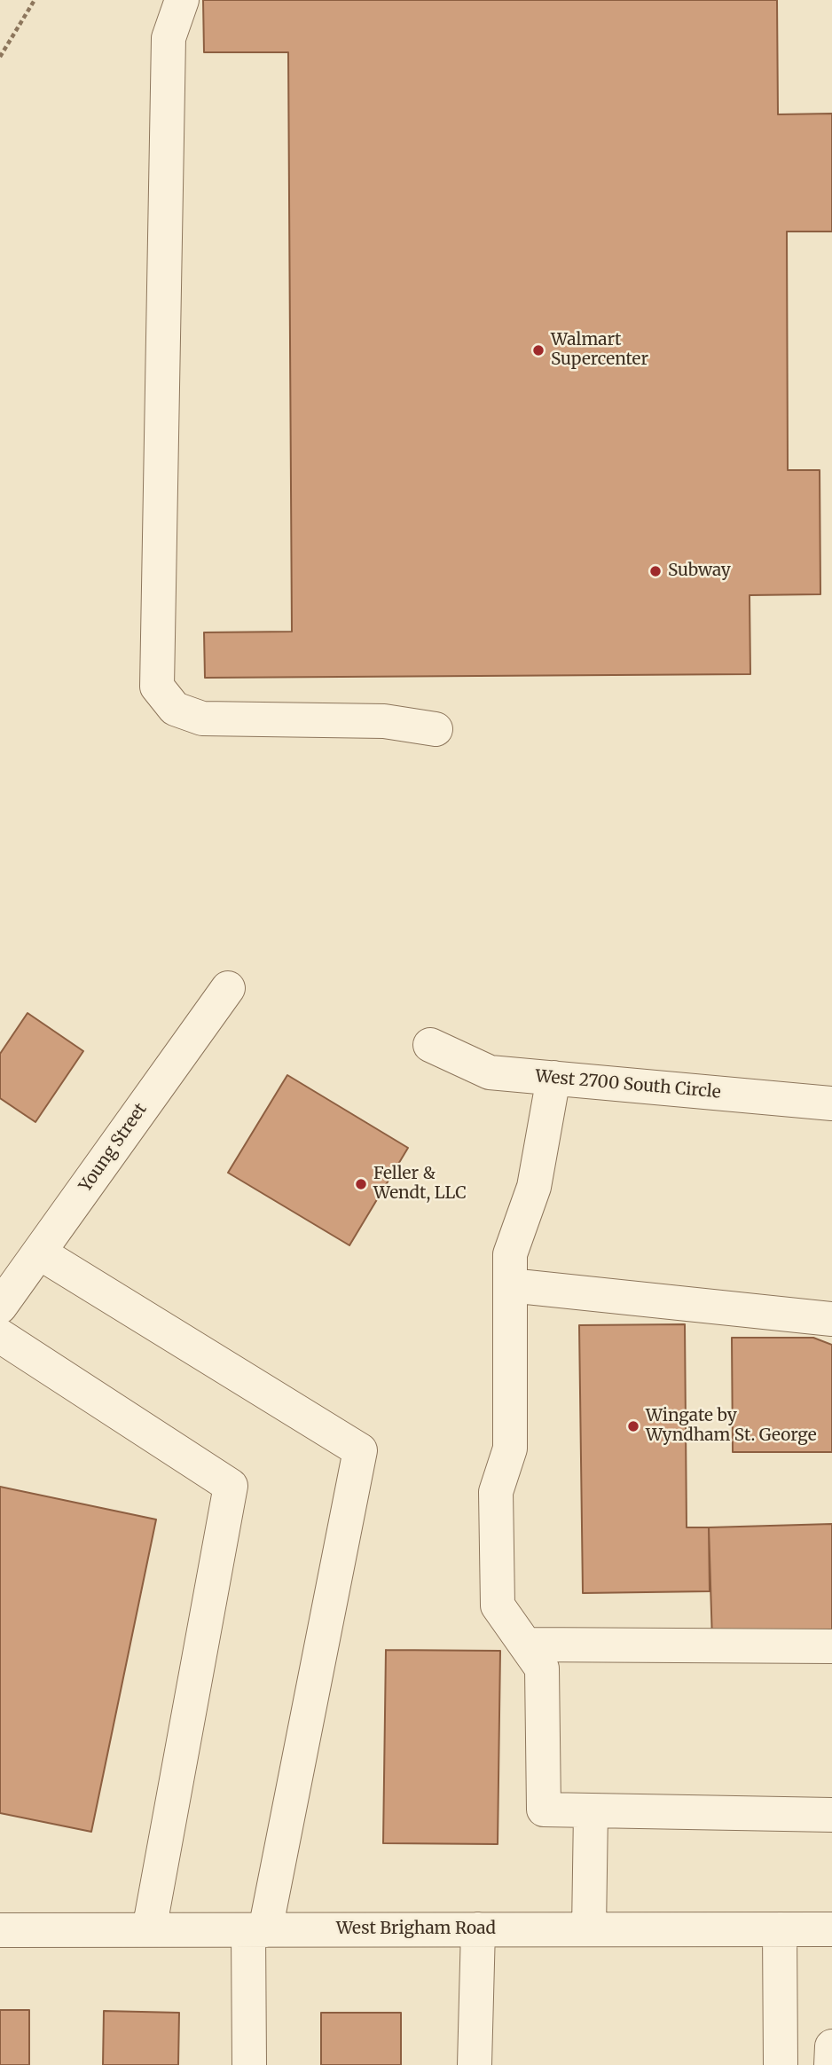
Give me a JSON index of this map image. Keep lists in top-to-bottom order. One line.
{"streets":{"street":["West 2700 South Circle","Young Street","West Brigham Road"]},"places":["Walmart Supercenter","Subway","Feller & Wendt, LLC","Wingate by Wyndham St. George"]}
